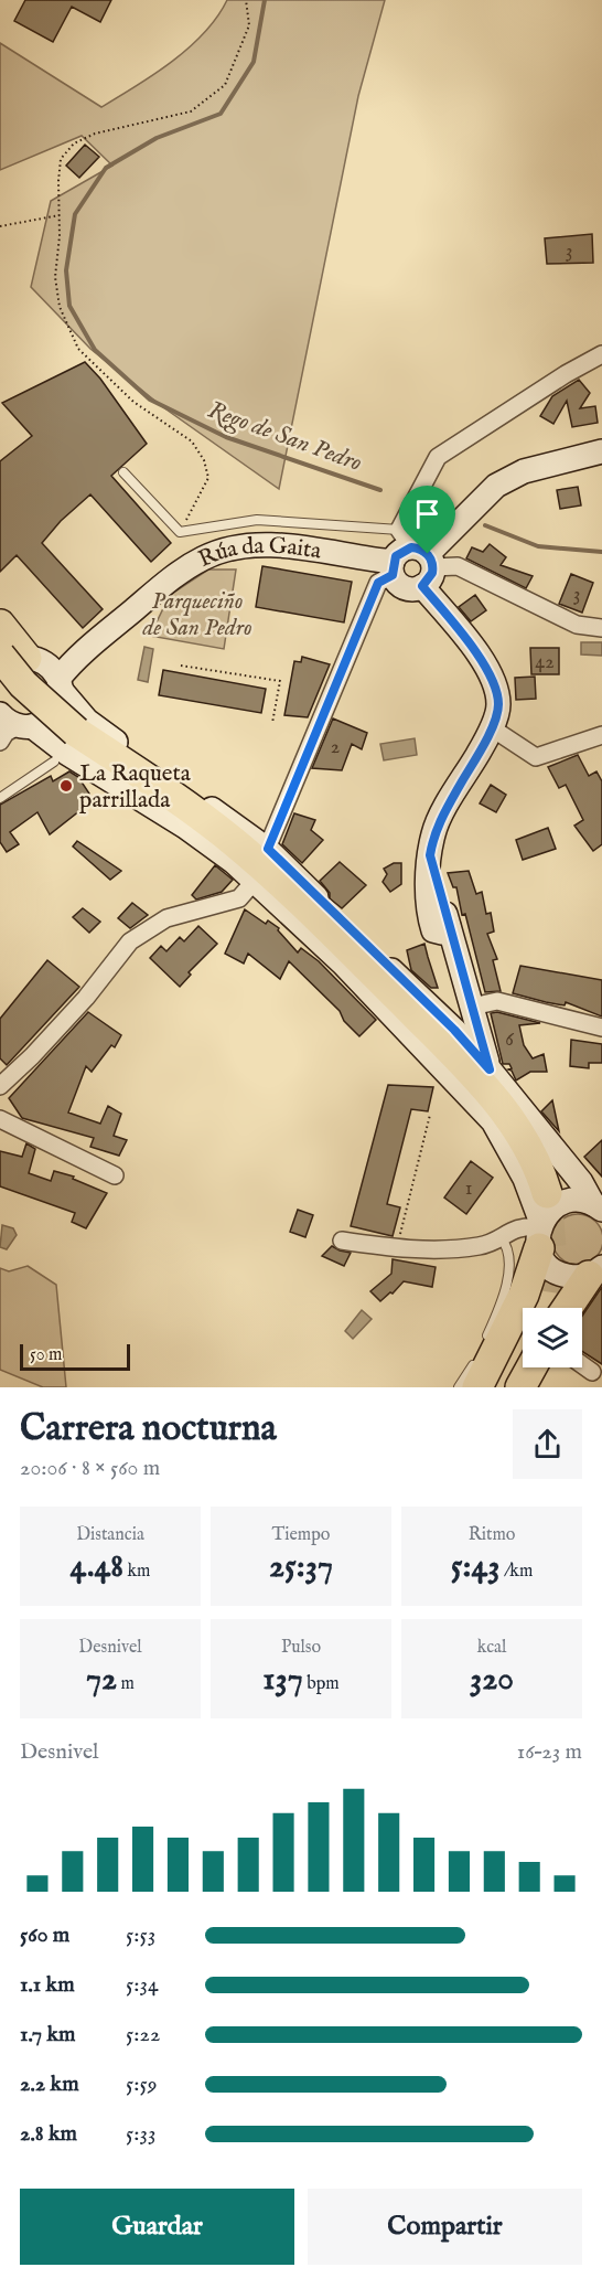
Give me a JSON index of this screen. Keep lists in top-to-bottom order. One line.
{"streets":{"main road":["Rúa da Gaita"]},"water":["Rego de San Pedro"],"parks":["Parqueciño de San Pedro"],"places":["La Raqueta parrillada"],"house_numbers":["3","3","42","2","6","1"],"scale_bar":"50 m","page":{"scale":"50 m","heading":["Carrera nocturna","20:06 · 8 × 560 m"],"stats":[["Distancia","4.48 km"],["Tiempo","25:37"],["Ritmo","5:43 /km"],["Desnivel","72 m"],["Pulso","137 bpm"],["kcal","320"]],"chart":["Desnivel","16–23 m"],"list":[{"name":"560 m","note":"5:53"},{"name":"1.1 km","note":"5:34"},{"name":"1.7 km","note":"5:22"},{"name":"2.2 km","note":"5:59"},{"name":"2.8 km","note":"5:33"}],"buttons":["Guardar","Compartir"]}}
